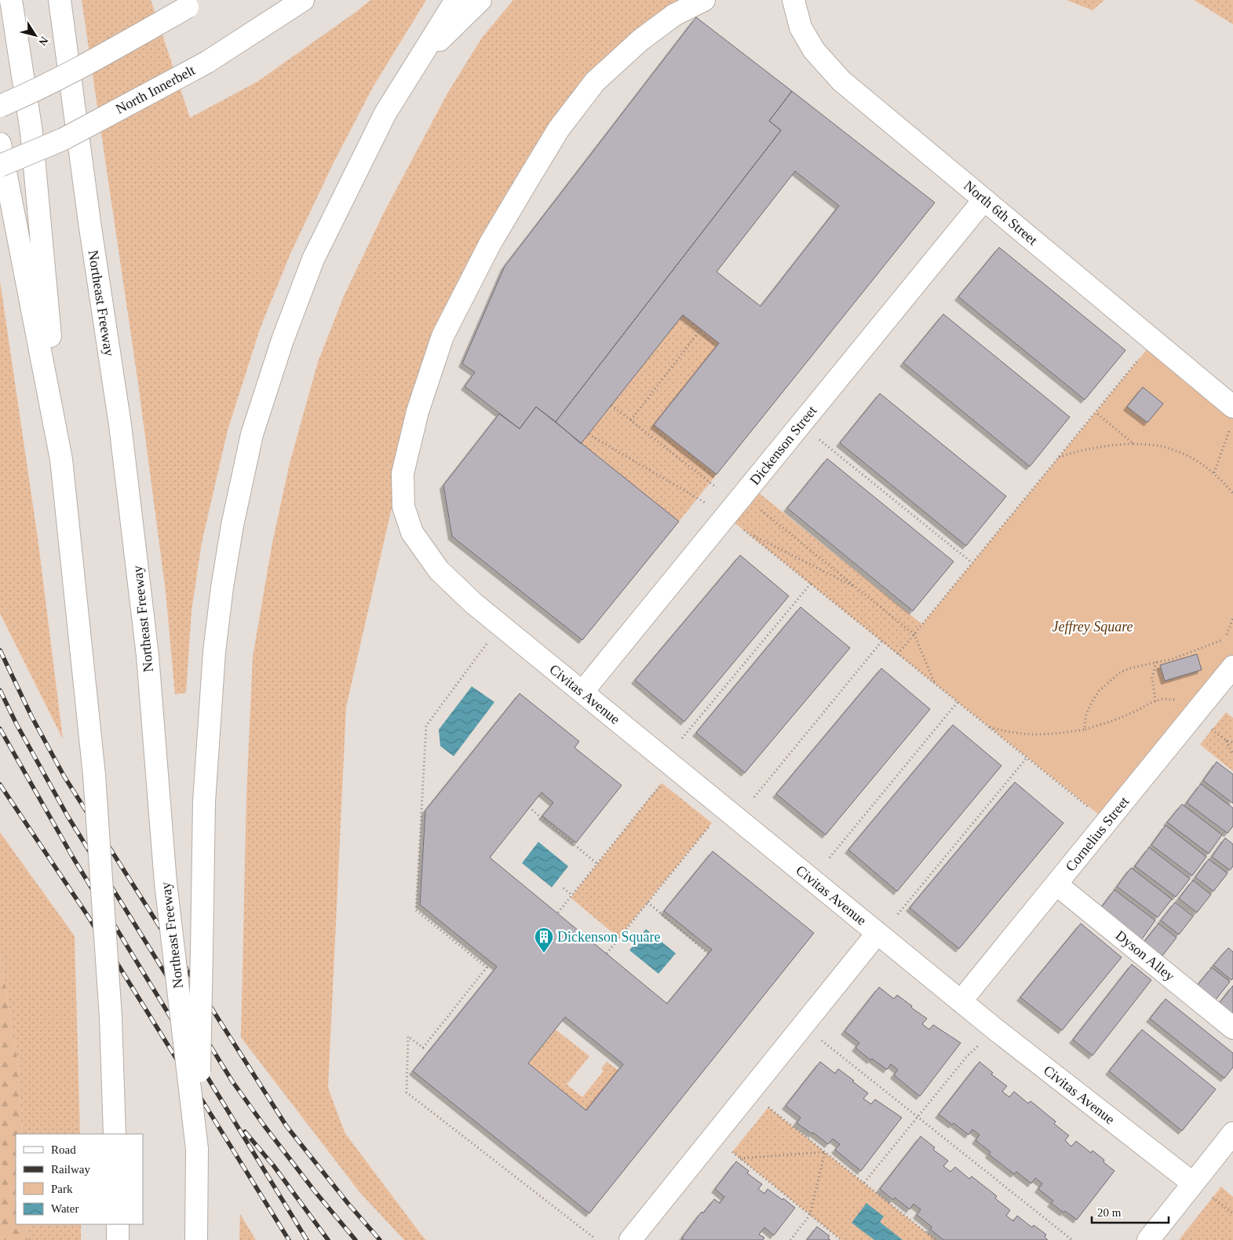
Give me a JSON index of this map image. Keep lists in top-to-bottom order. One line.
{"streets":{"main road":["North Innerbelt","North 6th Street","Northeast Freeway","Dickenson Street","Civitas Avenue","Cornelius Street","Dyson Alley"]},"crossings":[["North 6th Street","Dickenson Street"],["Dickenson Street","Civitas Avenue"],["Civitas Avenue","Cornelius Street"],["Cornelius Street","Dyson Alley"]],"parks":["Jeffrey Square"],"places":{"building":["Dickenson Square"]},"legend":["Road","Railway","Park","Water"],"scale_bar":"20 m","north":"bottom right"}
